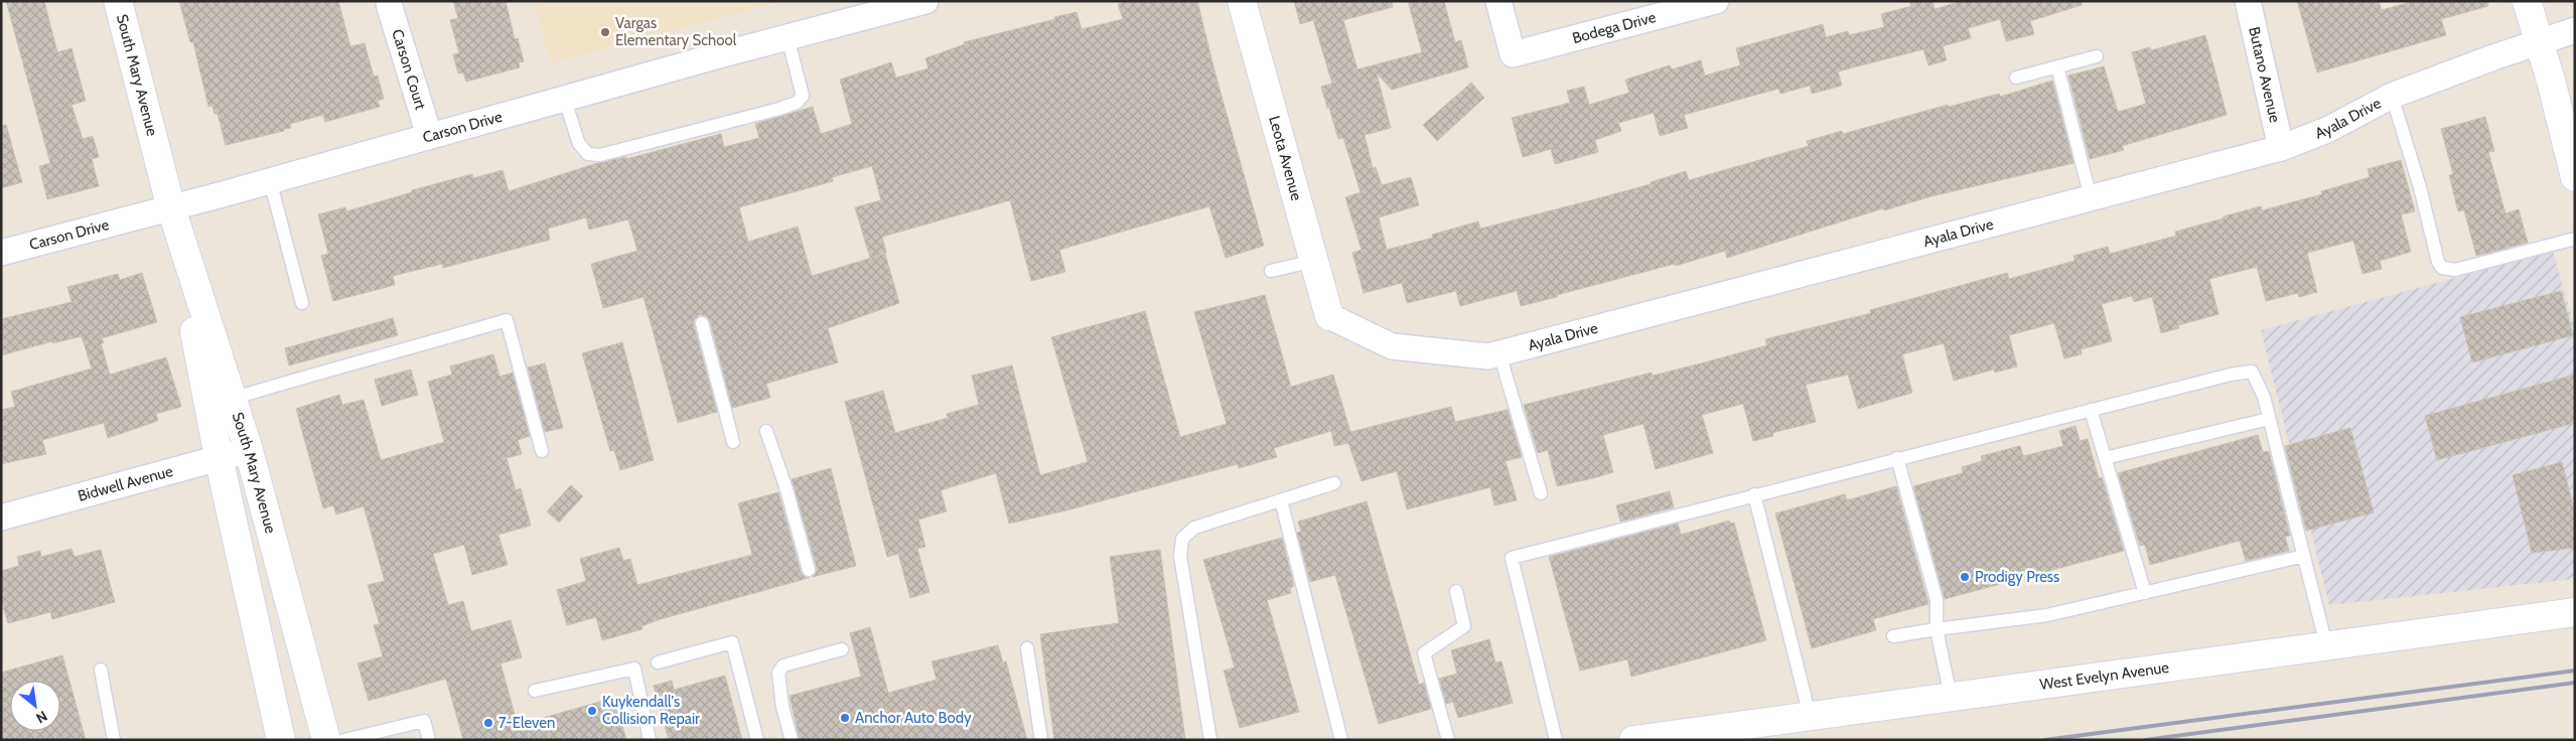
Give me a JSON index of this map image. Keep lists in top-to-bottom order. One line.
{"streets":{"main road":["South Mary Avenue","Leota Avenue","West Evelyn Avenue"],"street":["Bodega Drive","Carson Court","Butano Avenue","Ayala Drive","Carson Drive","Bidwell Avenue"]},"crossings":[["Carson Court","Carson Drive"],["Butano Avenue","Ayala Drive"],["South Mary Avenue","Carson Drive"],["South Mary Avenue","Bidwell Avenue"],["Ayala Drive","Leota Avenue"]],"places":["Vargas Elementary School","Prodigy Press","Kuykendall's Collision Repair","Anchor Auto Body","7-Eleven"],"north":"bottom right"}
